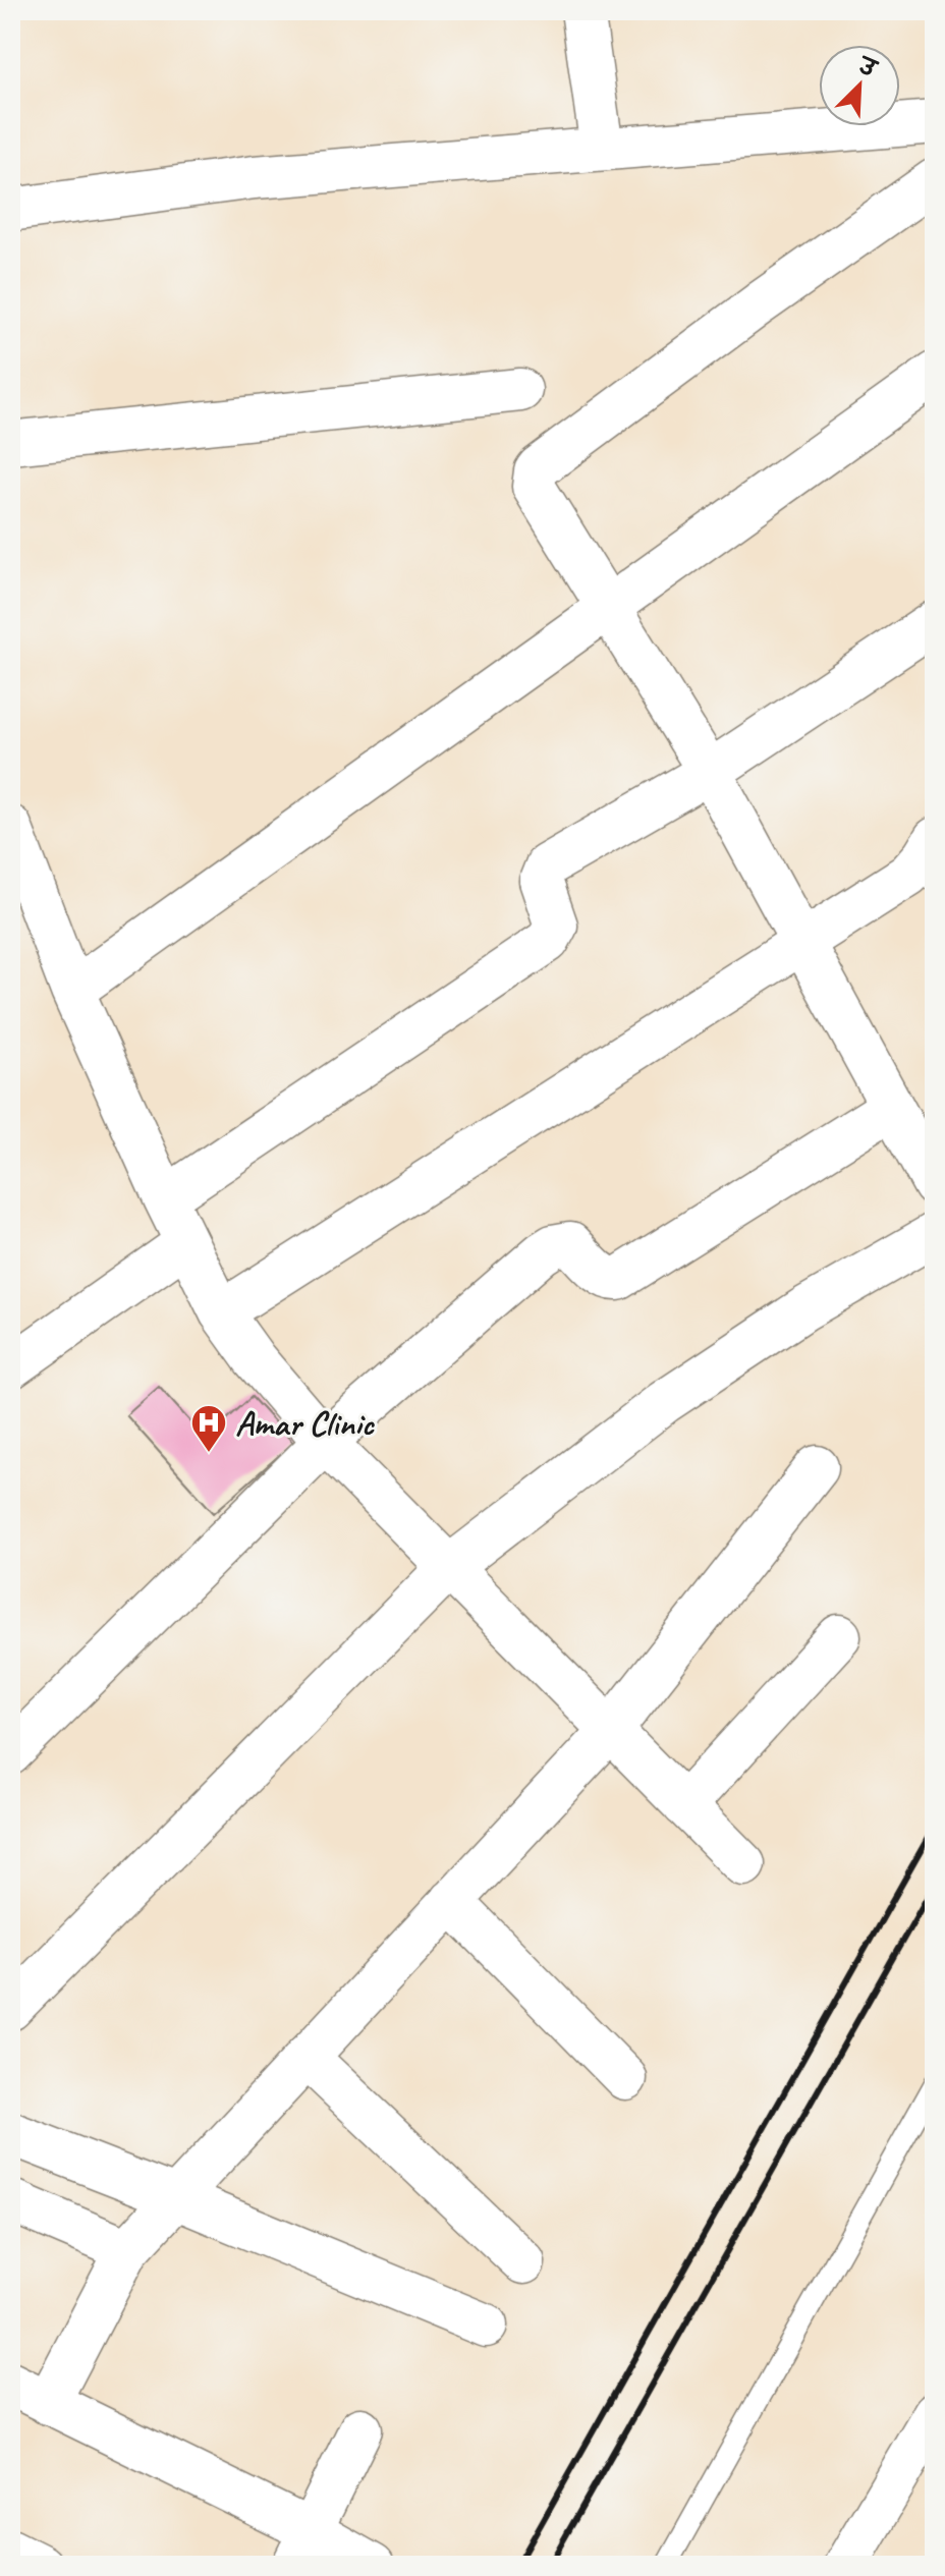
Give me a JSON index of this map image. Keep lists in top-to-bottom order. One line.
{"places":{"hospital":["Amar Clinic"]},"north":"top right"}
